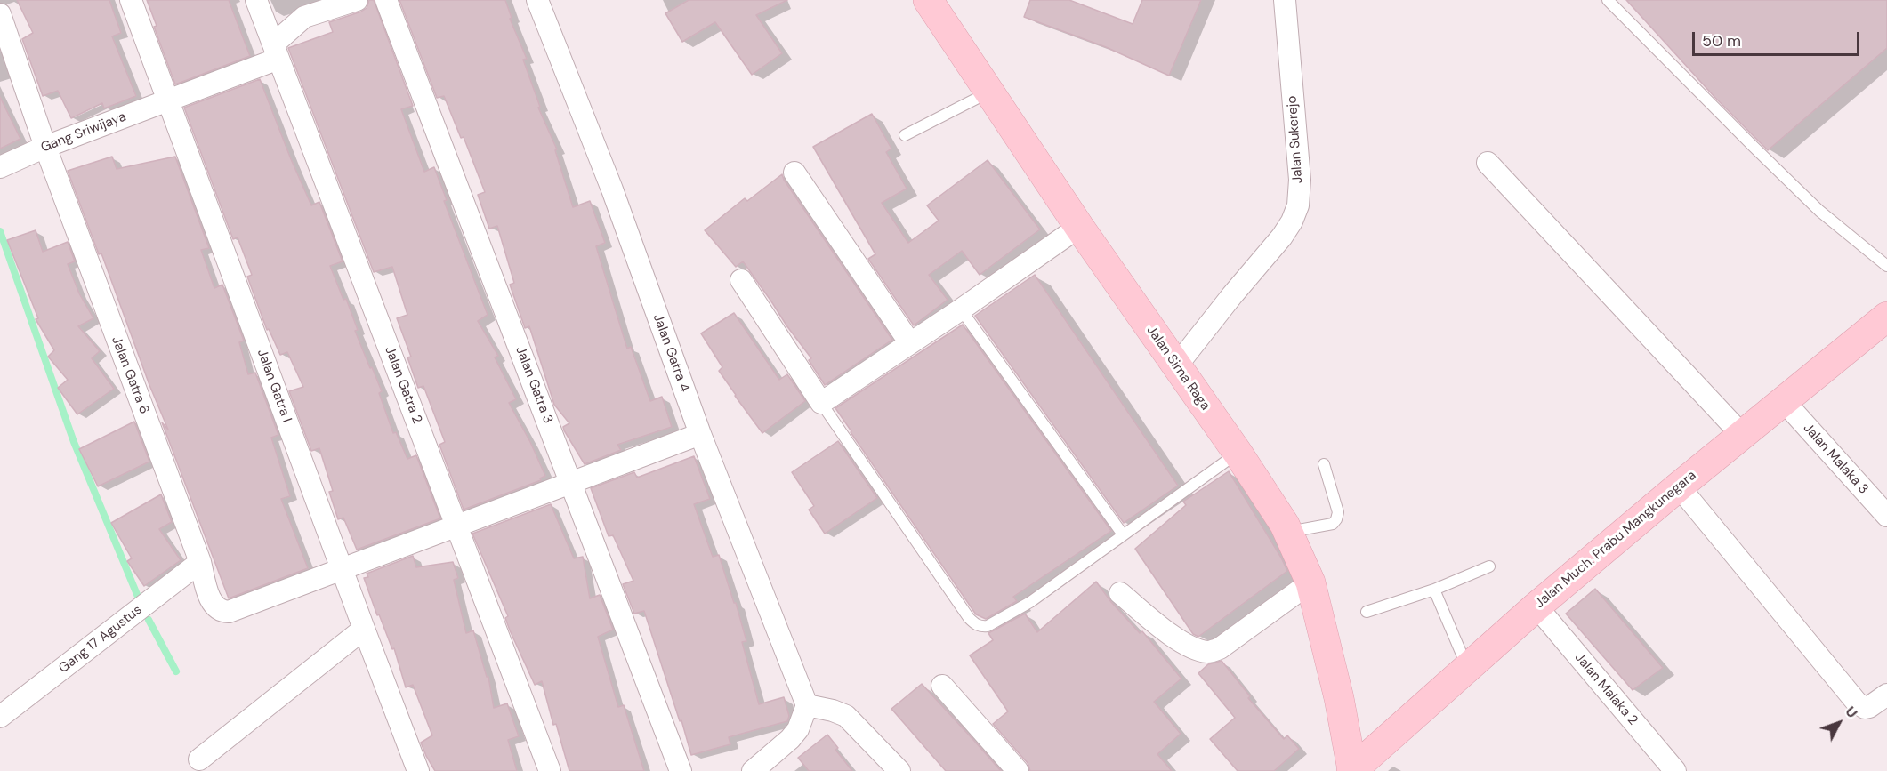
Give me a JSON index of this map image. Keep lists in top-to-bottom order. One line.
{"streets":{"street":["Gang Sriwijaya","Jalan Sukerejo","Jalan Gatra 4","Jalan Sirna Raga","Jalan Gatra 6","Jalan Gatra 2","Jalan Gatra 3","Jalan Gatra I","Jalan Malaka 3","Jalan Much. Prabu Mangkunegara","Gang 17 Agustus","Jalan Malaka 2"]},"crossings":[["Gang Sriwijaya","Jalan Gatra 6"],["Gang Sriwijaya","Jalan Gatra 2"],["Gang Sriwijaya","Jalan Gatra I"],["Jalan Sukerejo","Jalan Sirna Raga"],["Jalan Sirna Raga","Jalan Much. Prabu Mangkunegara"],["Jalan Gatra 6","Jalan Gatra I"],["Jalan Gatra 6","Gang 17 Agustus"],["Jalan Malaka 3","Jalan Much. Prabu Mangkunegara"],["Jalan Much. Prabu Mangkunegara","Jalan Malaka 2"]],"scale_bar":"50 m","north":"top right"}
